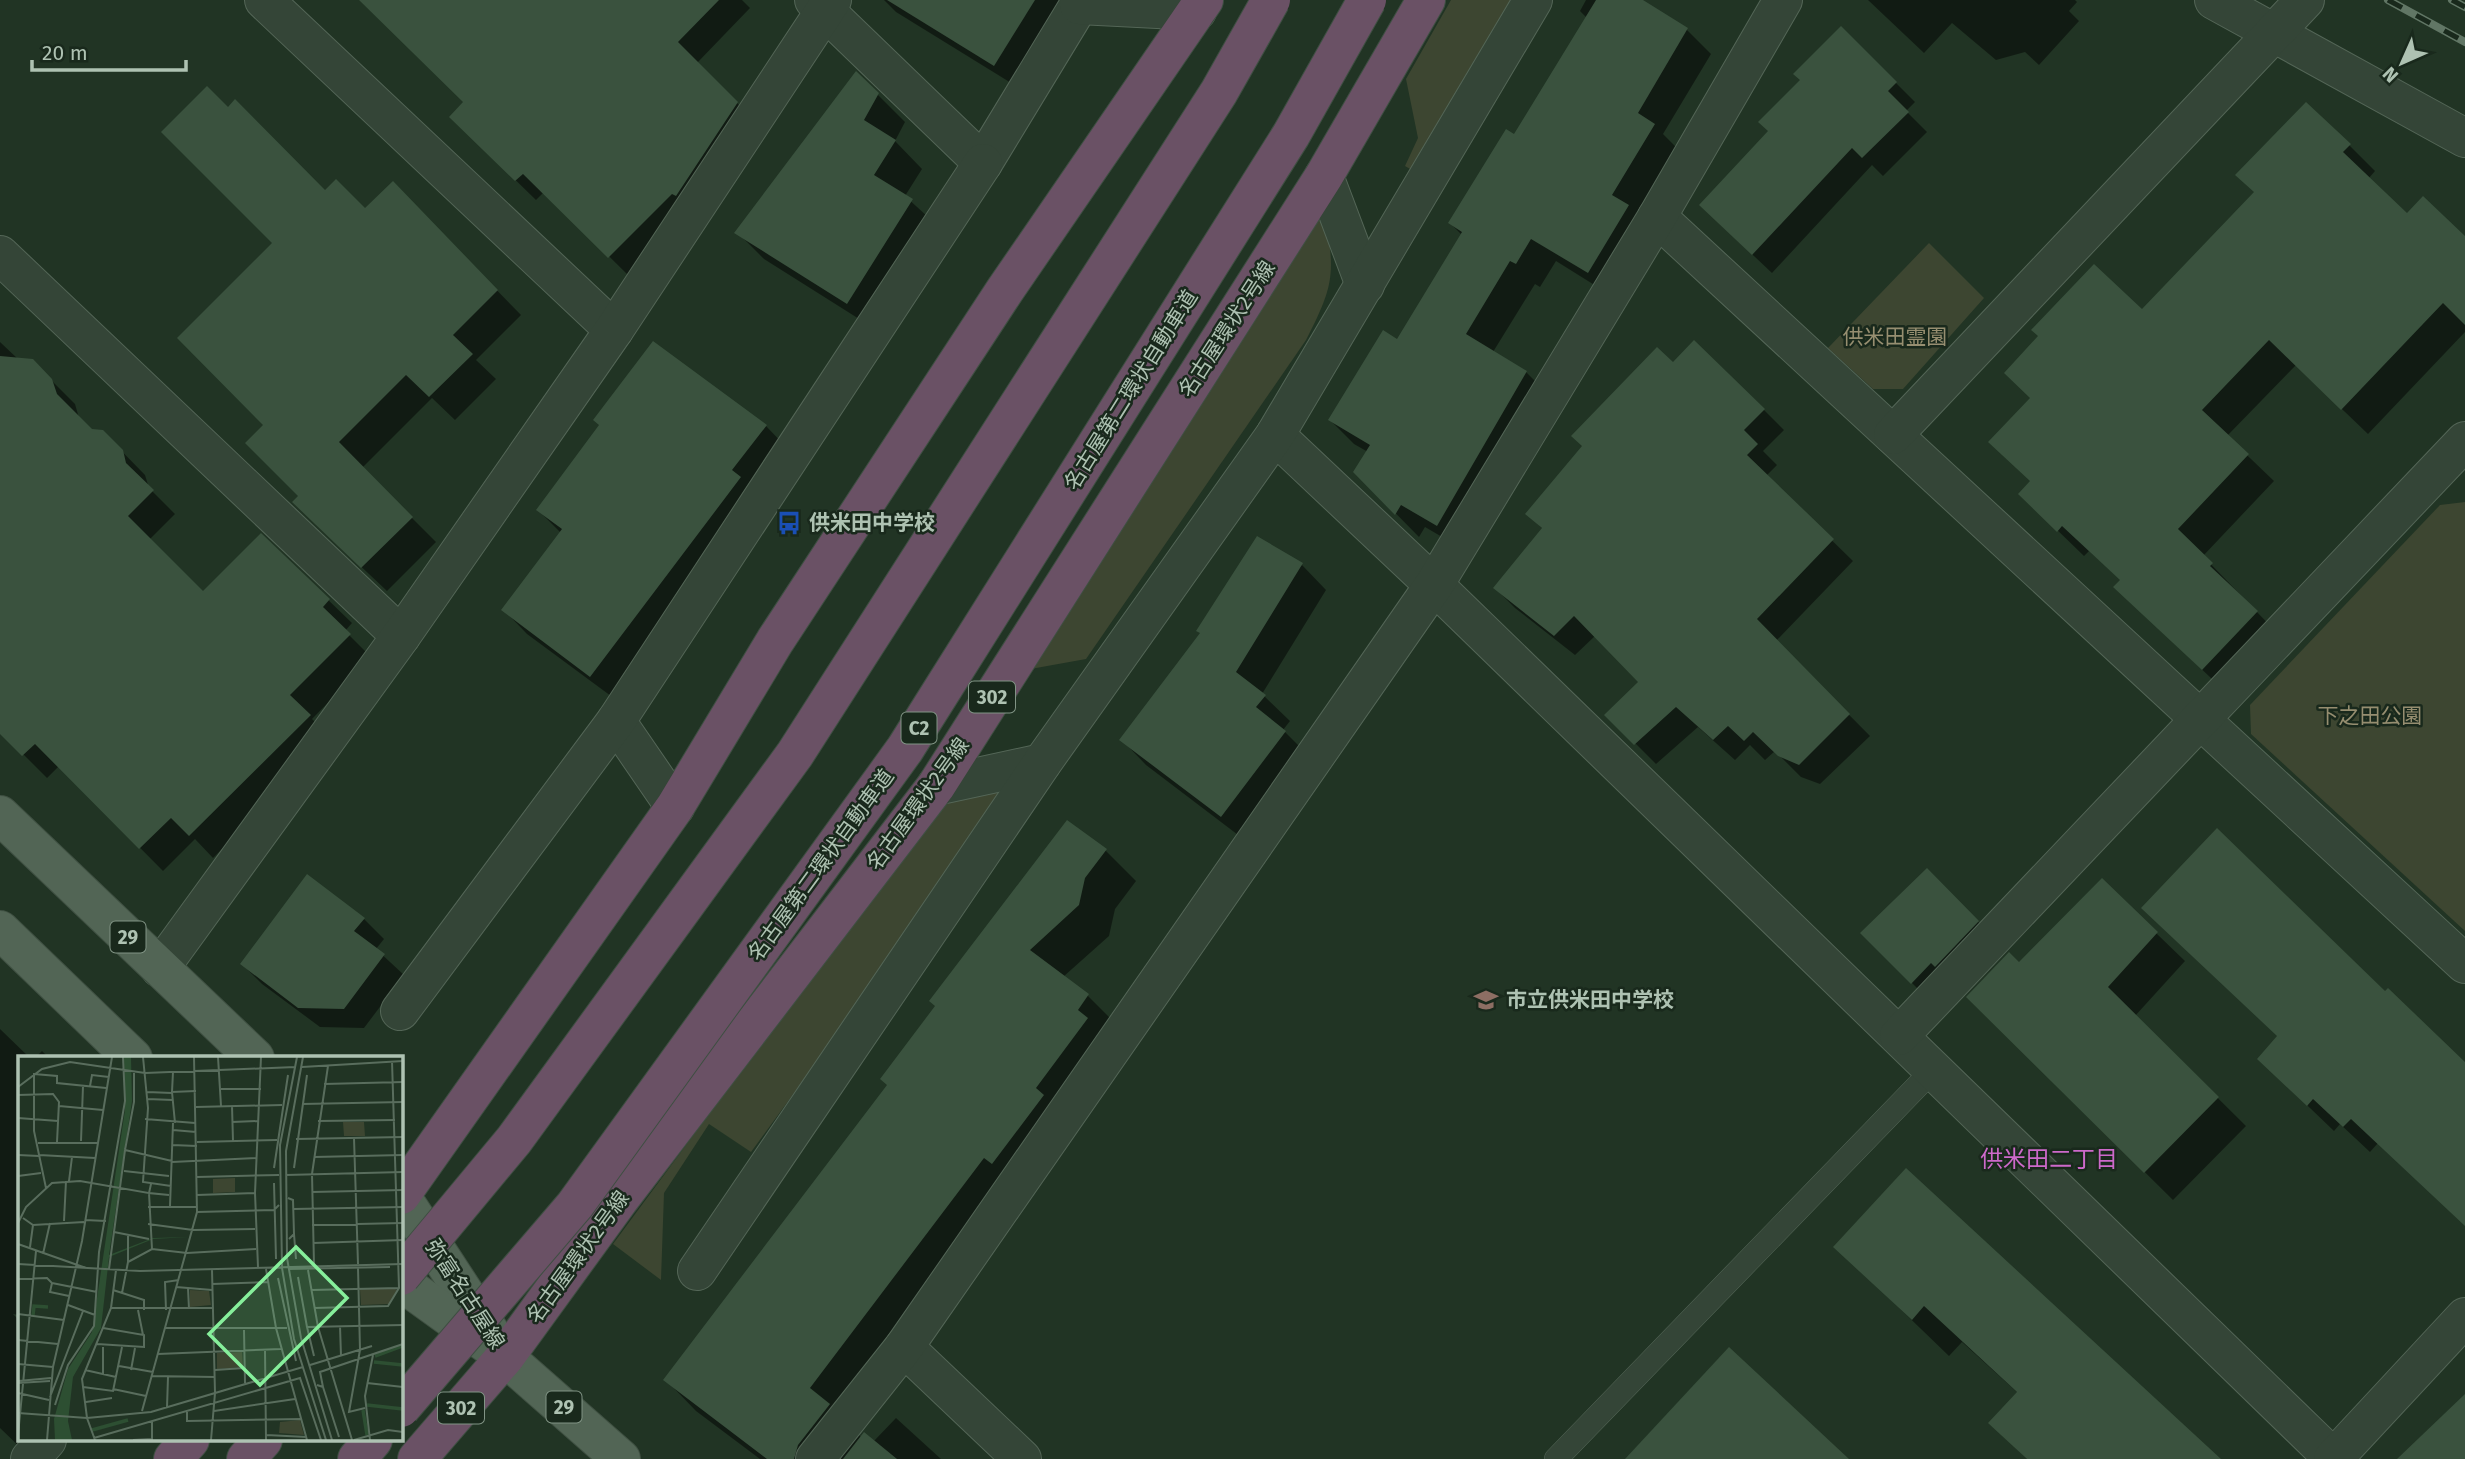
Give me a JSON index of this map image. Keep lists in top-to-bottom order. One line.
{"streets":{"highway":["名古屋環状2号線","名古屋第二環状自動車道","302","C2"],"main road":["29","弥富名古屋線"]},"crossings":[["名古屋環状2号線","弥富名古屋線"]],"districts":["供米田二丁目"],"parks":["供米田霊園","下之田公園"],"places":{"bus stop":["供米田中学校"],"school or university":["市立供米田中学校"]},"scale_bar":"20 m","north":"bottom left"}
